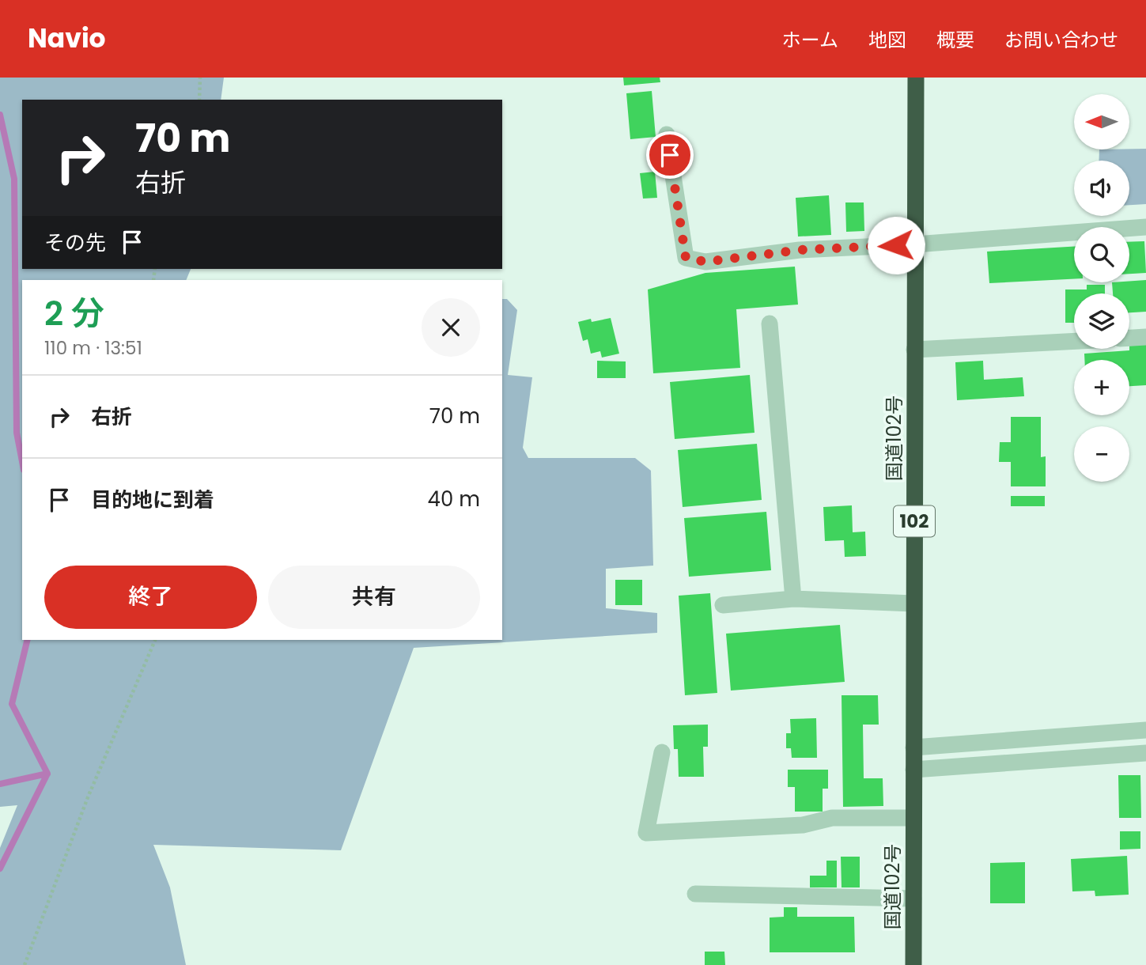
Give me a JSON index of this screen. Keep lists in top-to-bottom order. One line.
{"streets":{"highway":["国道102号","102"]},"north":"left","page":{"header":"Navio","nav":["ホーム","地図","概要","お問い合わせ"],"map_buttons":["+","−"],"turn":["70 m","右折"],"then":"その先","heading":["2 分","110 m · 13:51"],"list":[{"name":"右折","value":"70 m"},{"name":"目的地に到着","value":"40 m"}],"buttons":["終了","共有"]}}
